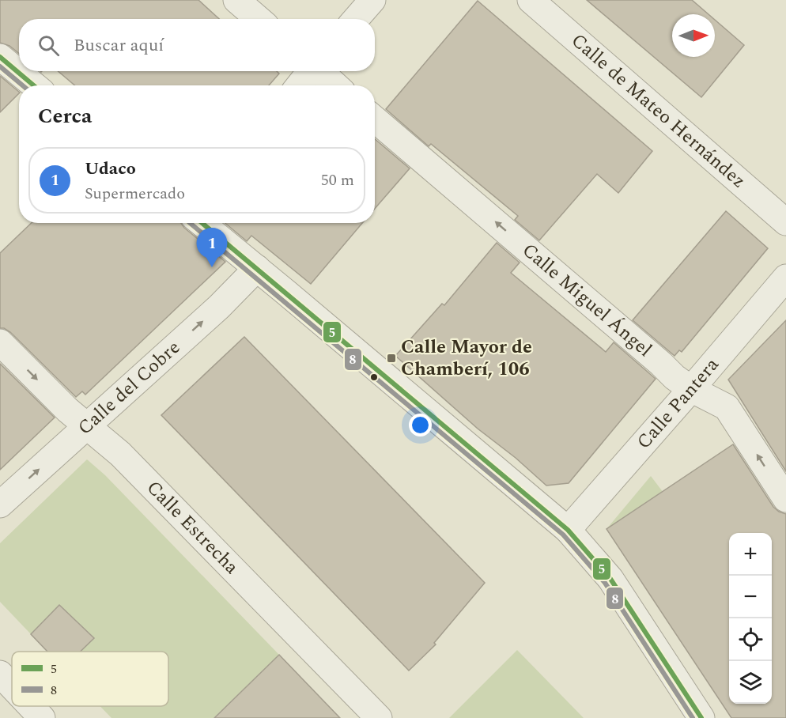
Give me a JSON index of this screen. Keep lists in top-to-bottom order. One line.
{"streets":{"street":["Calle de Mateo Hernández","Calle Miguel Ángel","Calle del Cobre","Calle Pantera","Calle Estrecha"]},"crossings":[["Calle Miguel Ángel","Calle Pantera"],["Calle del Cobre","Calle Estrecha"]],"one_way":["Calle del Cobre"],"places":{"transit":["Calle Mayor de Chamberí, 106"]},"lines":["transit line 5","transit line 8"],"legend":["5","8"],"north":"right","page":{"search":"Buscar aquí","heading":"Cerca","list":[{"mark":"1","name":"Udaco","note":"Supermercado","value":"50 m"}],"pins":"1","map_buttons":["+","−"]}}
